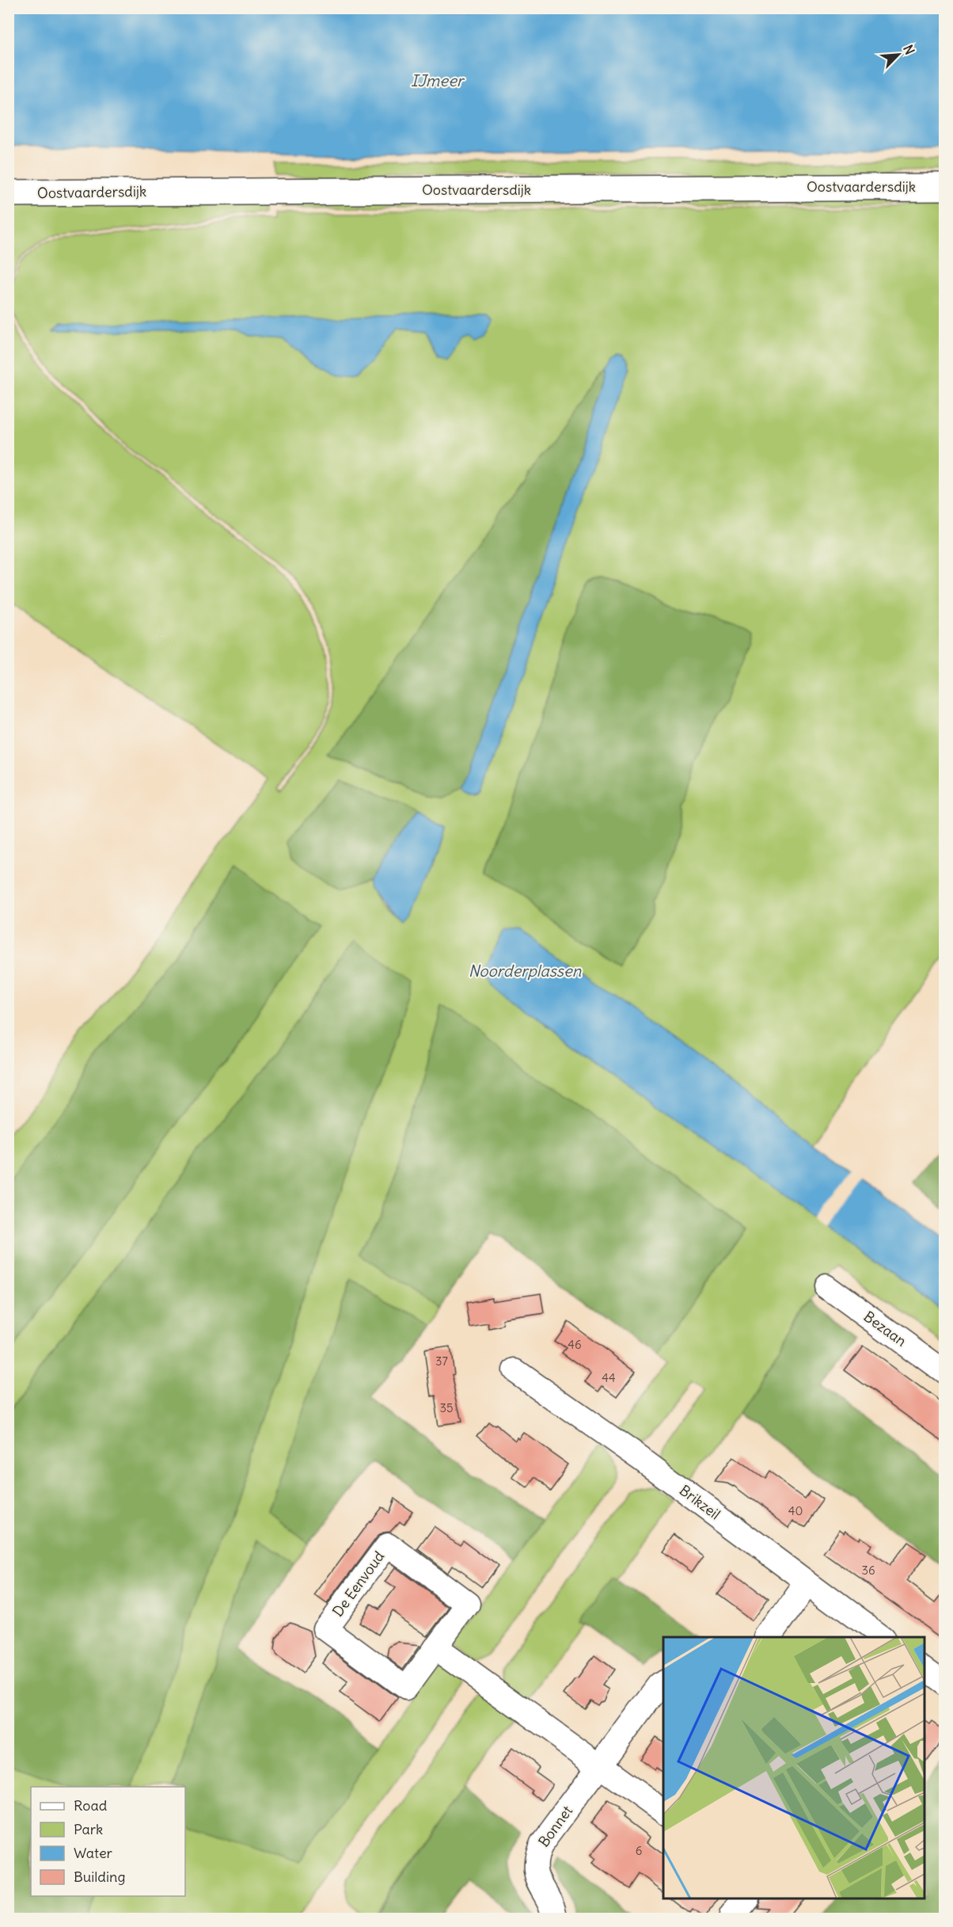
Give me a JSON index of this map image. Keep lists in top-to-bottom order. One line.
{"streets":{"main road":["Oostvaardersdijk"],"street":["Bezaan","Brikzeil","De Eenvoud","Bonnet"]},"water":["IJmeer","Noorderplassen"],"house_numbers":["46","37","44","35","40","36","6"],"legend":["Road","Park","Water","Building"],"north":"top right"}
